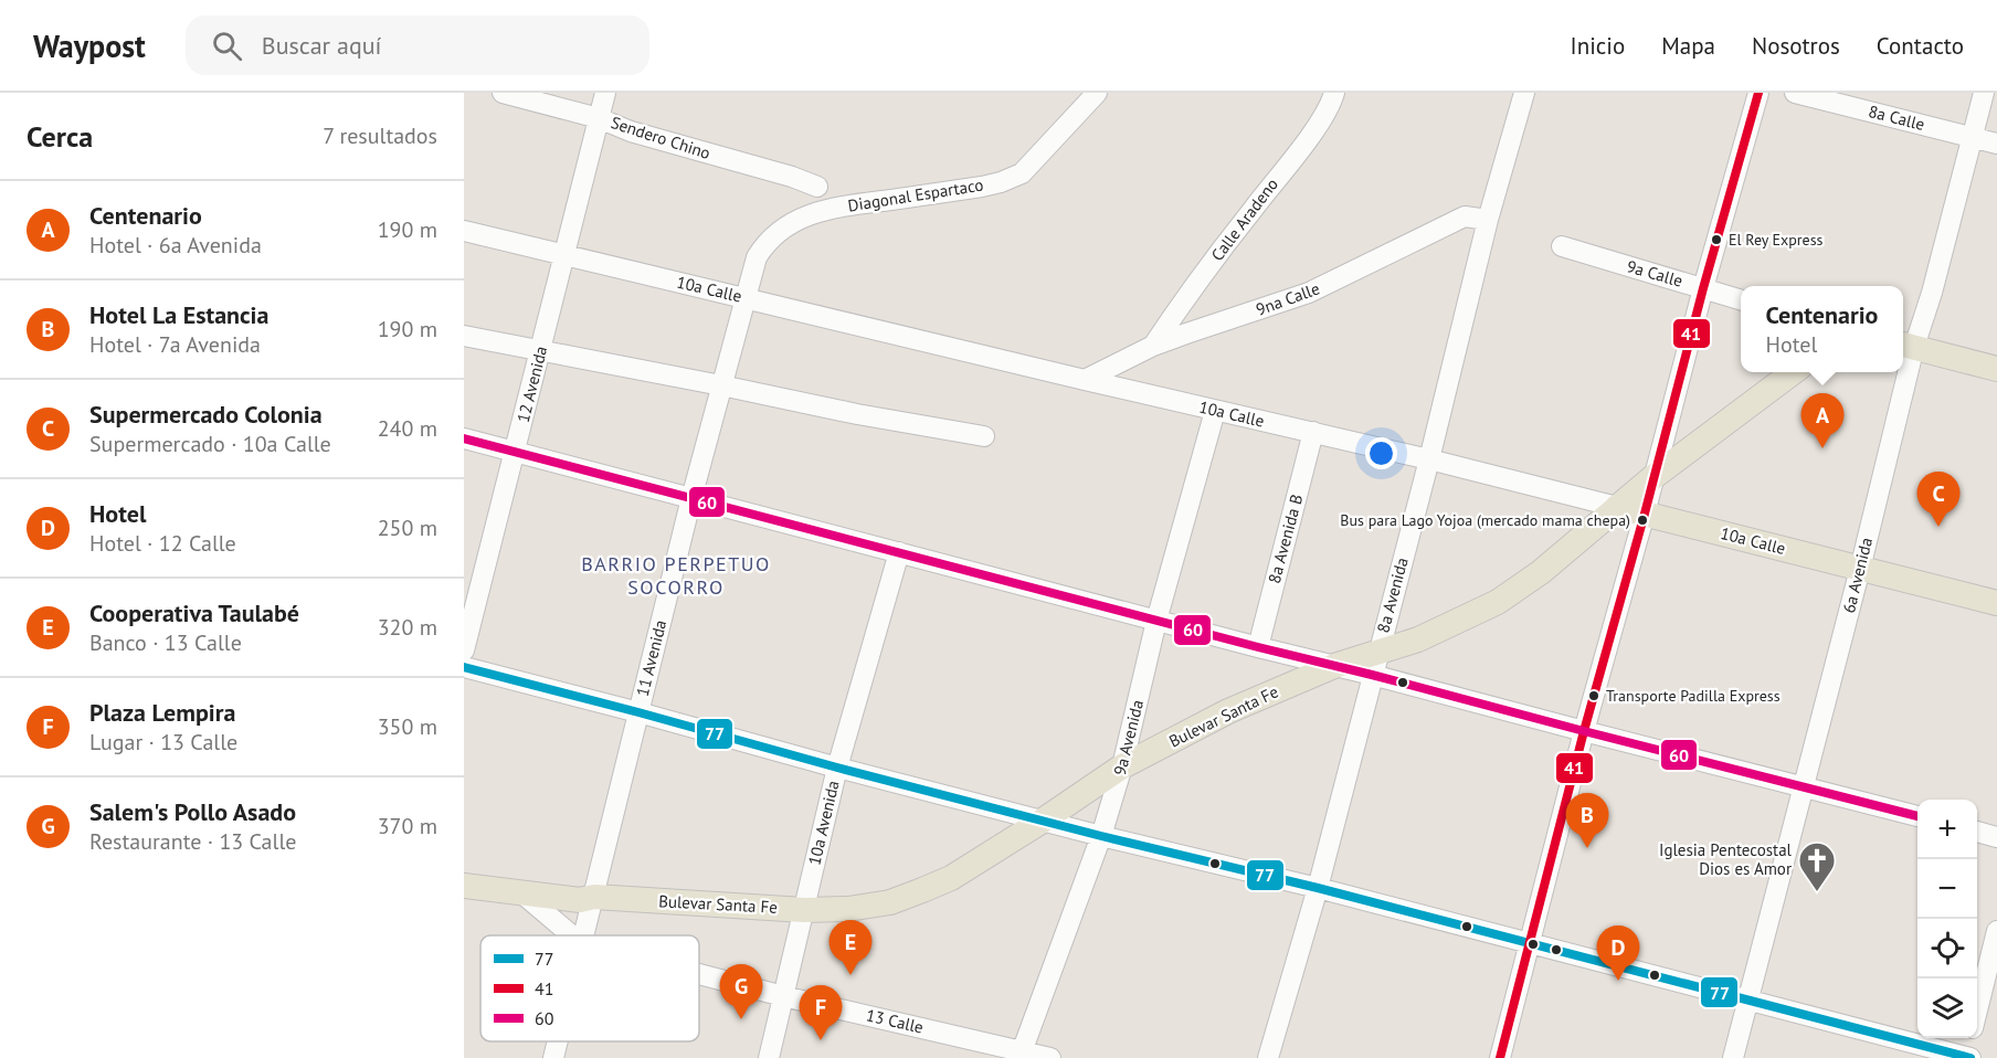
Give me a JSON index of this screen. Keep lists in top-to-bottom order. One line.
{"streets":{"main road":["10a Calle","Bulevar Santa Fe"],"street":["8a Calle","Sendero Chino","Diagonal Espartaco","Calle Aradeno","9a Calle","9na Calle","12 Avenida","8a Avenida B","6a Avenida","8a Avenida","11 Avenida","9a Avenida","10a Avenida","13 Calle"]},"crossings":[["8a Calle","6a Avenida"],["Sendero Chino","12 Avenida"],["Diagonal Espartaco","10a Calle"],["Diagonal Espartaco","11 Avenida"],["Calle Aradeno","9na Calle"],["10a Calle","9na Calle"],["10a Calle","12 Avenida"],["10a Calle","8a Avenida B"],["10a Calle","6a Avenida"],["10a Calle","8a Avenida"],["10a Calle","11 Avenida"],["10a Calle","Bulevar Santa Fe"],["10a Calle","9a Avenida"],["9na Calle","8a Avenida"],["8a Avenida","Bulevar Santa Fe"],["11 Avenida","Bulevar Santa Fe"],["Bulevar Santa Fe","9a Avenida"],["Bulevar Santa Fe","10a Avenida"],["Bulevar Santa Fe","13 Calle"],["9a Avenida","13 Calle"],["10a Avenida","13 Calle"]],"districts":["BARRIO PERPETUO SOCORRO"],"places":{"other":["El Rey Express","Bus para Lago Yojoa (mercado mama chepa)","Transporte Padilla Express"],"church":["Iglesia Pentecostal Dios es Amor"]},"lines":["transit line 41","transit line 60","transit line 77"],"legend":["77","41","60"],"page":{"header":"Waypost","search":"Buscar aquí","nav":["Inicio","Mapa","Nosotros","Contacto"],"heading":["Cerca","7 resultados"],"list":[{"mark":"A","name":"Centenario","note":"Hotel · 6a Avenida","value":"190 m"},{"mark":"B","name":"Hotel La Estancia","note":"Hotel · 7a Avenida","value":"190 m"},{"mark":"C","name":"Supermercado Colonia","note":"Supermercado · 10a Calle","value":"240 m"},{"mark":"D","name":"Hotel","note":"Hotel · 12 Calle","value":"250 m"},{"mark":"E","name":"Cooperativa Taulabé","note":"Banco · 13 Calle","value":"320 m"},{"mark":"F","name":"Plaza Lempira","note":"Lugar · 13 Calle","value":"350 m"},{"mark":"G","name":"Salem's Pollo Asado","note":"Restaurante · 13 Calle","value":"370 m"}],"popup":["Centenario","Hotel"],"pins":["A","C","B","E","D","G","F"],"map_buttons":["+","−"]}}
